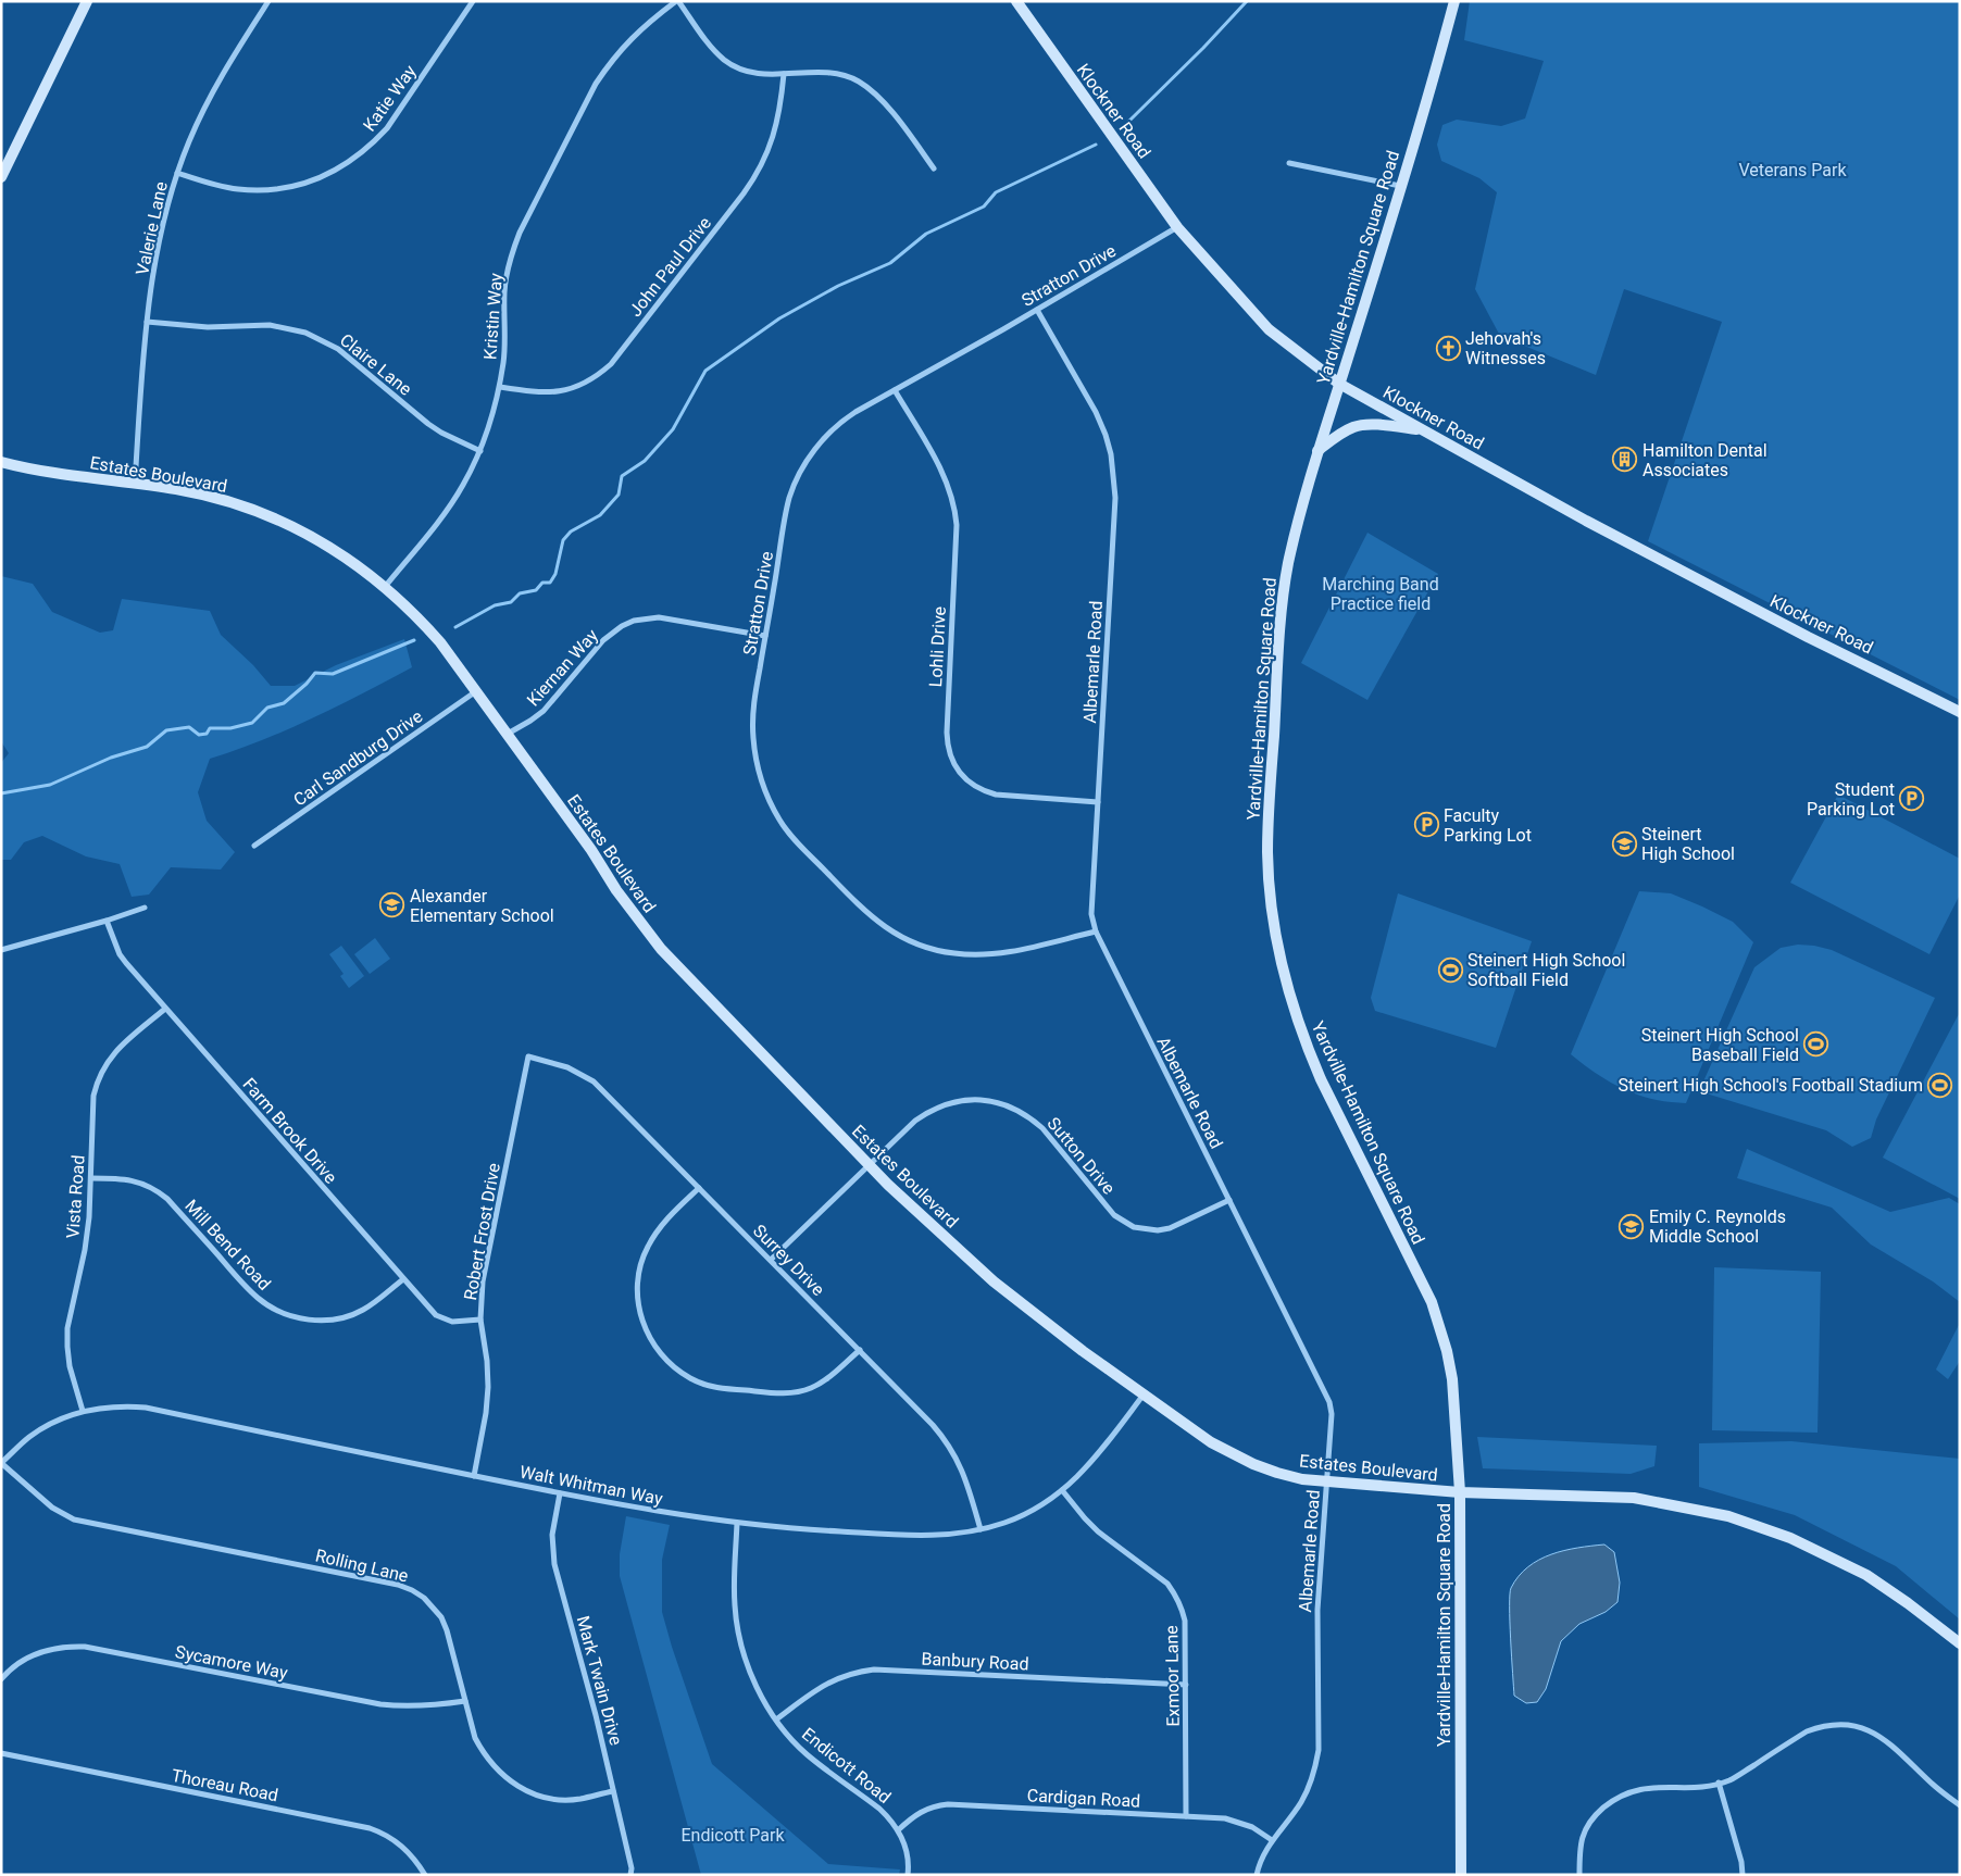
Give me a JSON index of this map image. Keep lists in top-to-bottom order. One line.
{"streets":{"street":["Katie Way","Klockner Road","Valerie Lane","John Paul Drive","Yardville-Hamilton Square Road","Stratton Drive","Kristin Way","Claire Lane","Estates Boulevard","Lohli Drive","Albemarle Road","Kiernan Way","Carl Sandburg Drive","Farm Brook Drive","Sutton Drive","Vista Road","Robert Frost Drive","Mill Bend Road","Surrey Drive","Walt Whitman Way","Rolling Lane","Banbury Road","Sycamore Way","Exmoor Lane","Mark Twain Drive","Endicott Road","Thoreau Road","Cardigan Road"]},"crossings":[["Katie Way","Valerie Lane"],["Klockner Road","Yardville-Hamilton Square Road"],["Klockner Road","Stratton Drive"],["Valerie Lane","Claire Lane"],["Valerie Lane","Estates Boulevard"],["John Paul Drive","Kristin Way"],["Yardville-Hamilton Square Road","Estates Boulevard"],["Stratton Drive","Lohli Drive"],["Stratton Drive","Albemarle Road"],["Stratton Drive","Kiernan Way"],["Kristin Way","Claire Lane"],["Kristin Way","Estates Boulevard"],["Estates Boulevard","Albemarle Road"],["Estates Boulevard","Kiernan Way"],["Estates Boulevard","Carl Sandburg Drive"],["Estates Boulevard","Sutton Drive"],["Estates Boulevard","Walt Whitman Way"],["Lohli Drive","Albemarle Road"],["Albemarle Road","Sutton Drive"],["Albemarle Road","Cardigan Road"],["Farm Brook Drive","Vista Road"],["Farm Brook Drive","Robert Frost Drive"],["Farm Brook Drive","Mill Bend Road"],["Sutton Drive","Surrey Drive"],["Vista Road","Mill Bend Road"],["Vista Road","Walt Whitman Way"],["Robert Frost Drive","Surrey Drive"],["Robert Frost Drive","Walt Whitman Way"],["Surrey Drive","Walt Whitman Way"],["Walt Whitman Way","Rolling Lane"],["Walt Whitman Way","Exmoor Lane"],["Walt Whitman Way","Mark Twain Drive"],["Walt Whitman Way","Endicott Road"],["Rolling Lane","Sycamore Way"],["Rolling Lane","Mark Twain Drive"],["Banbury Road","Exmoor Lane"],["Banbury Road","Endicott Road"],["Exmoor Lane","Cardigan Road"],["Endicott Road","Cardigan Road"]],"parks":["Veterans Park","Marching Band Practice field","Endicott Park"],"places":{"church":["Jehovah's Witnesses"],"building":["Hamilton Dental Associates"],"parking":["Student Parking Lot","Faculty Parking Lot"],"school or university":["Steinert High School","Alexander Elementary School","Emily C. Reynolds Middle School"],"sports":["Steinert High School Softball Field","Steinert High School Baseball Field","Steinert High School's Football Stadium"]}}
